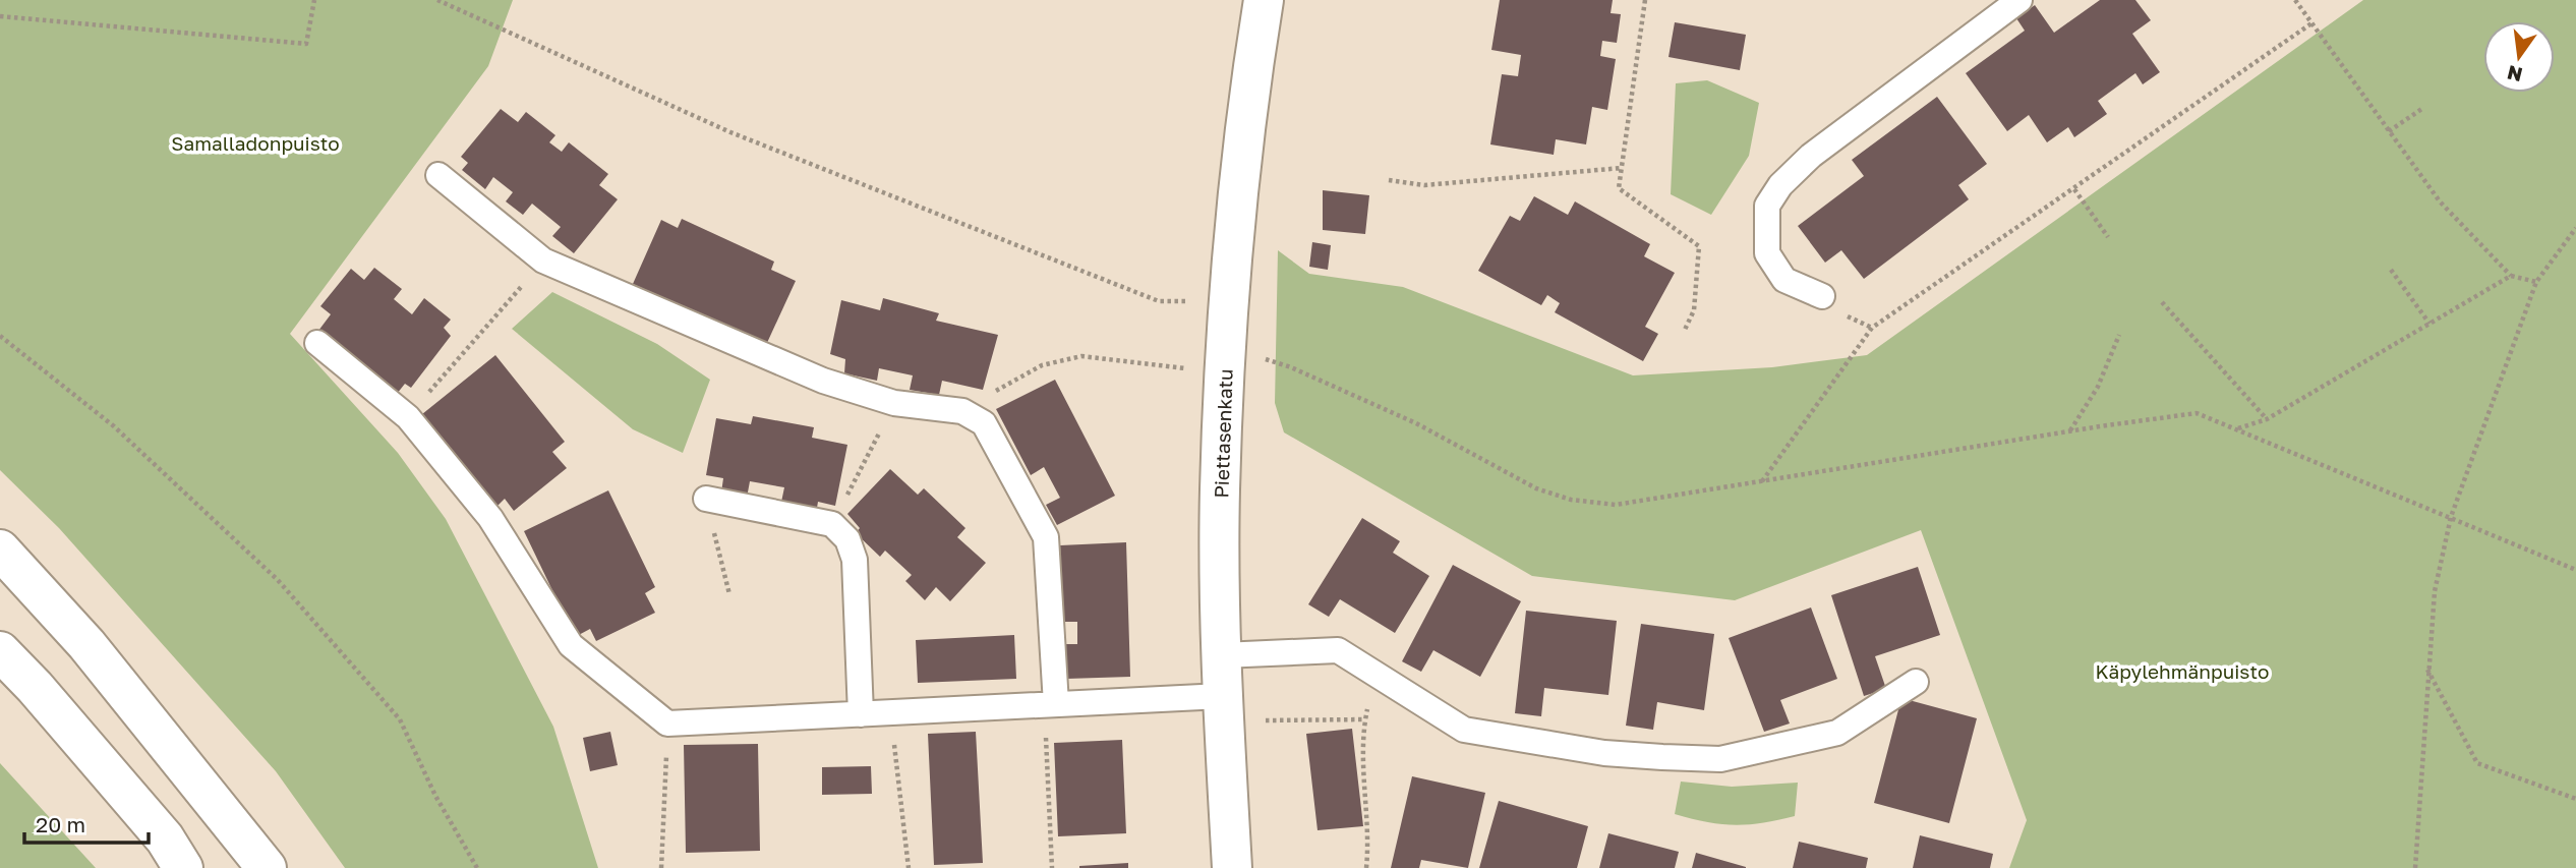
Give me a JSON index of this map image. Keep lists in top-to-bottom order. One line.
{"streets":{"main road":["Piettasenkatu"]},"parks":["Samalladonpuisto","Käpylehmänpuisto"],"scale_bar":"20 m","north":"bottom"}
